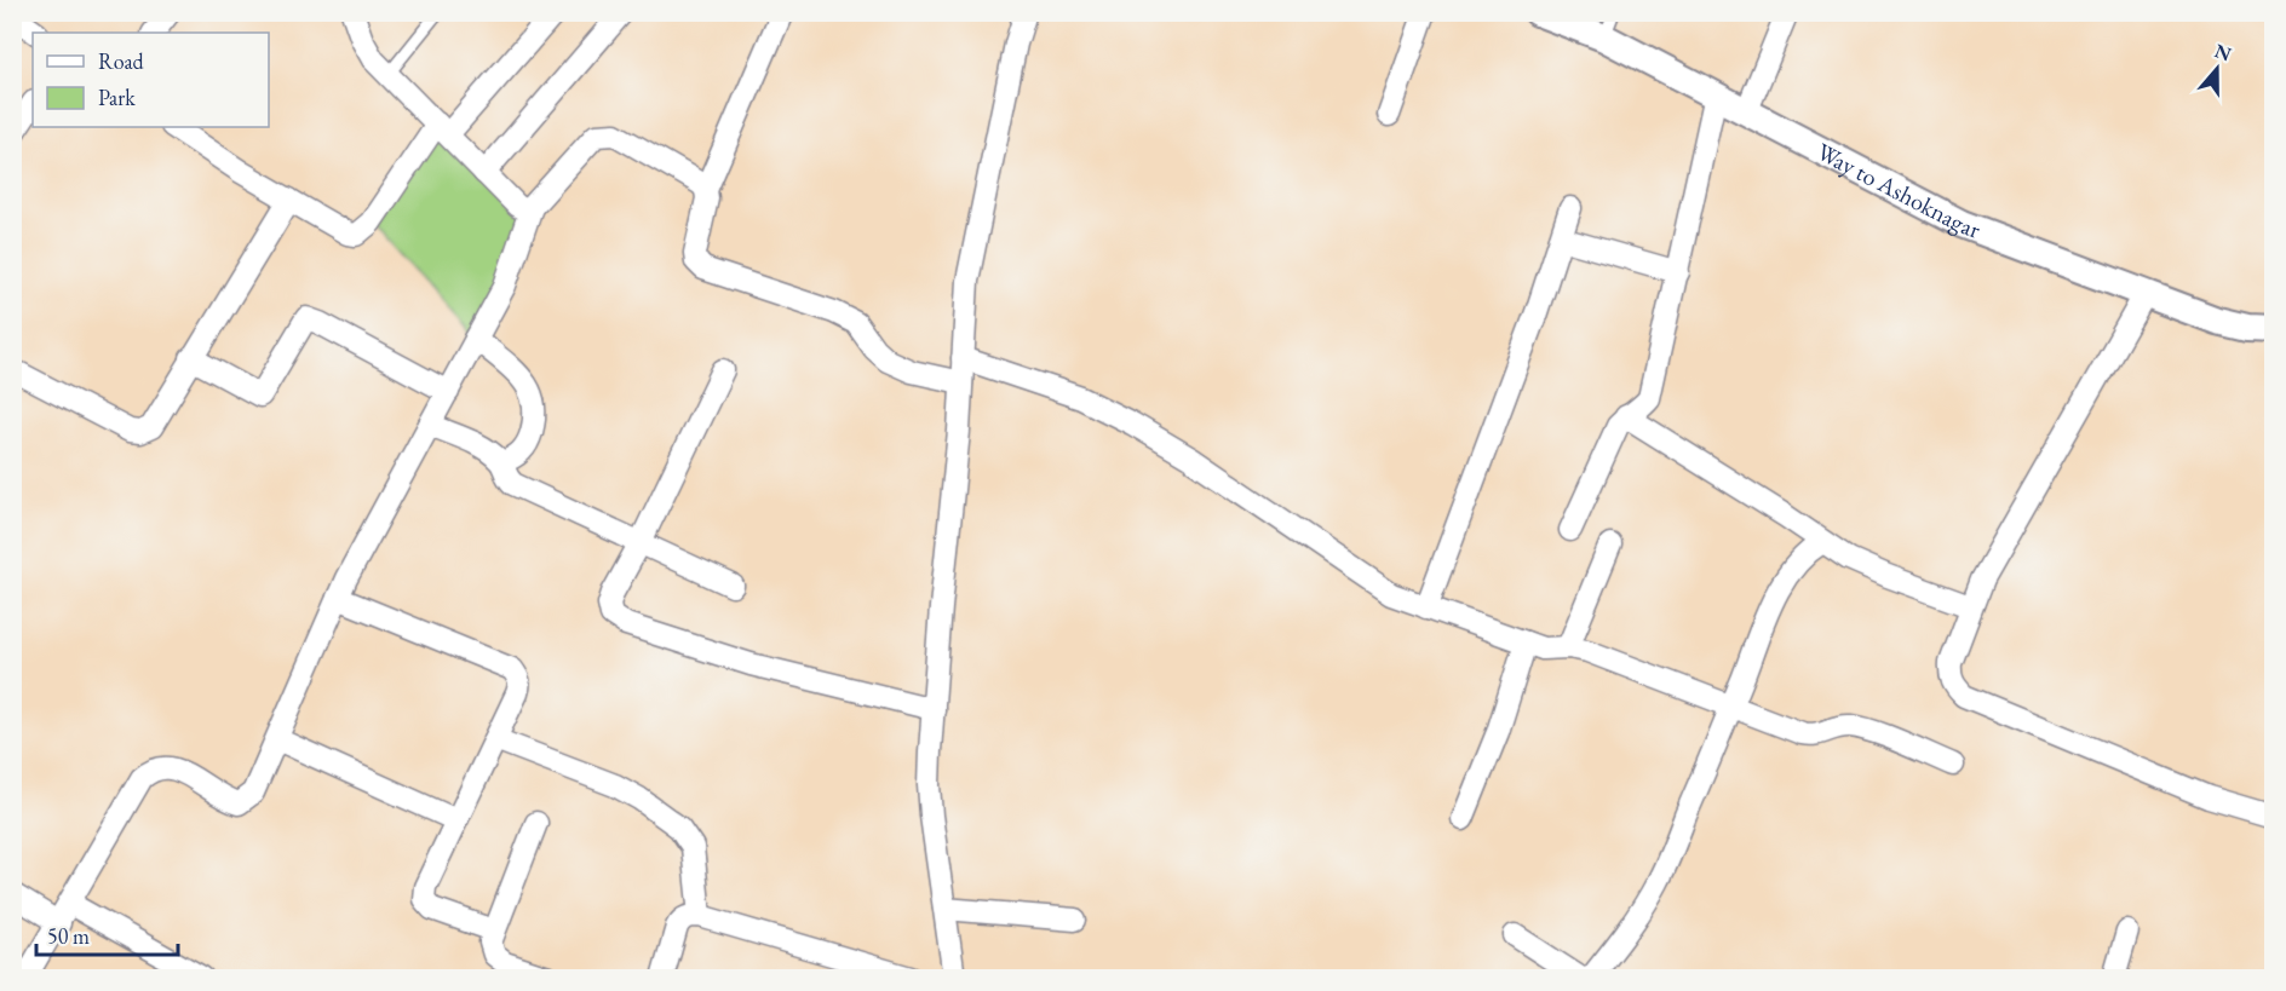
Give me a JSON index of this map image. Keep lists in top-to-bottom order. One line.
{"streets":{"street":["Way to Ashoknagar"]},"legend":["Road","Park"],"scale_bar":"50 m","north":"top"}
